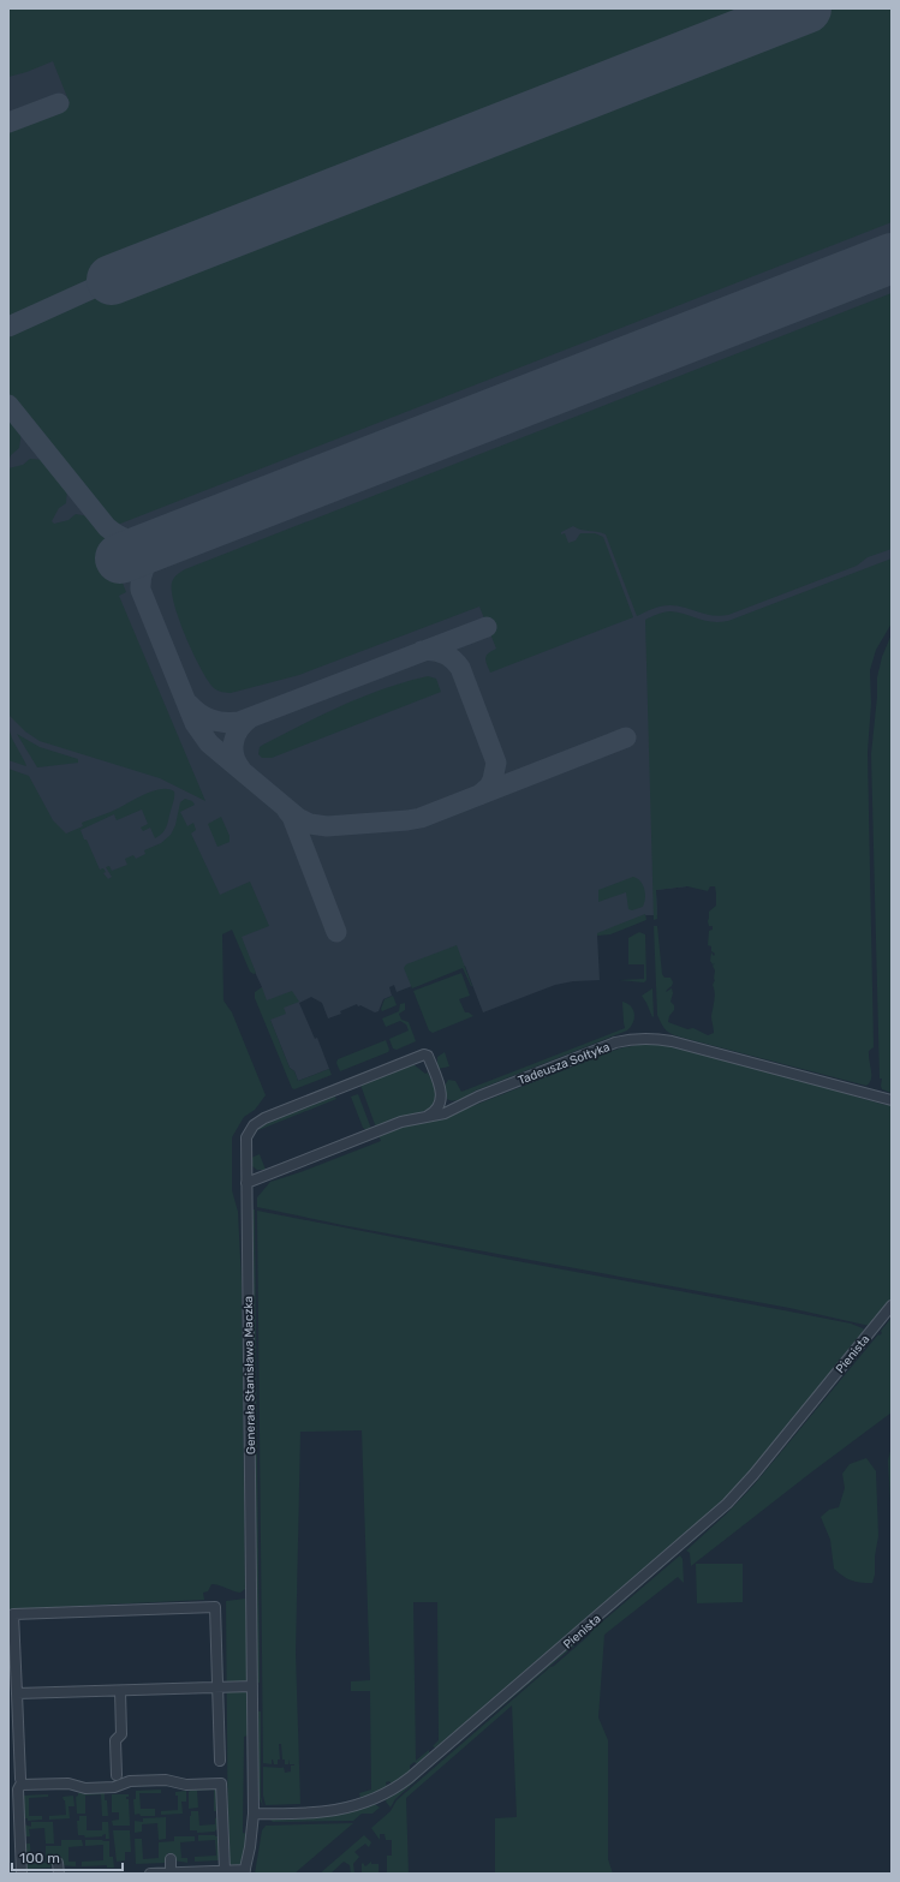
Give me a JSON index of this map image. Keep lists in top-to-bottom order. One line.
{"streets":{"street":["Tadeusza Sołtyka","Pienista","Generała Stanisława Maczka"]},"crossings":[["Tadeusza Sołtyka","Generała Stanisława Maczka"],["Pienista","Generała Stanisława Maczka"]],"scale_bar":"100 m"}
